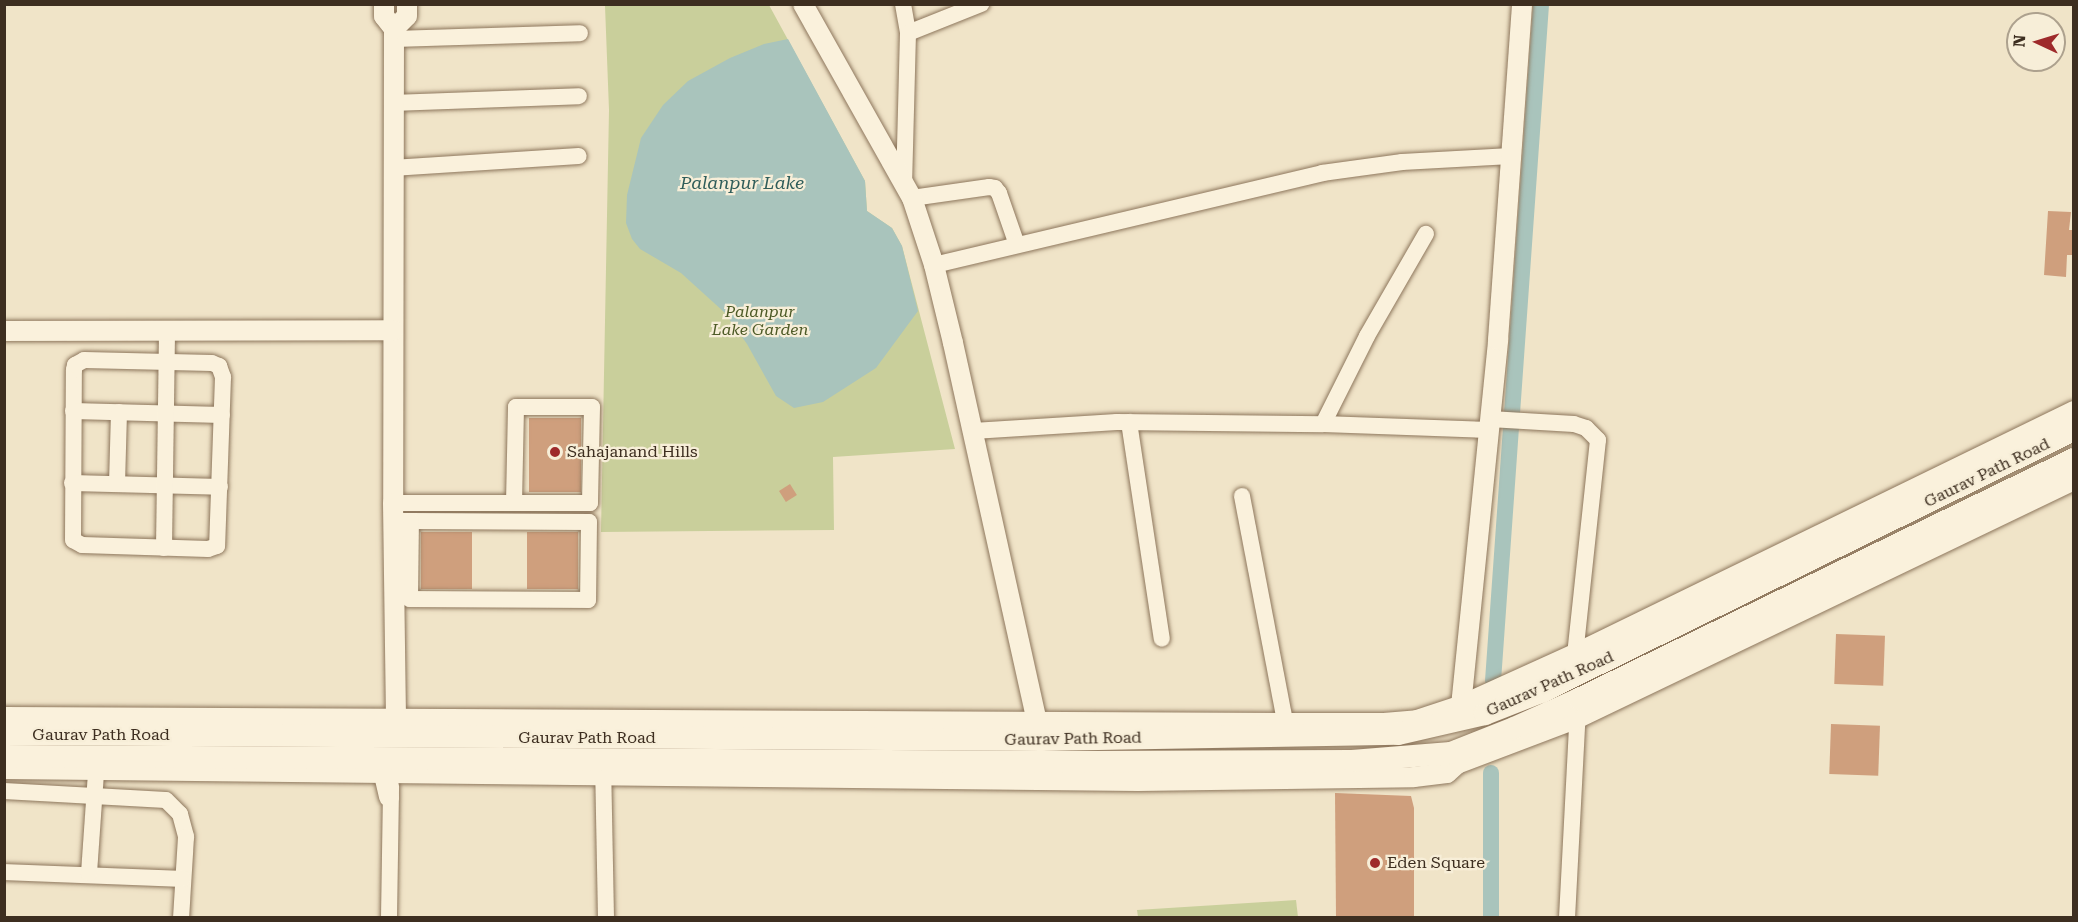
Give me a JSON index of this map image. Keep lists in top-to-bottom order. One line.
{"streets":{"main road":["Gaurav Path Road"]},"water":["Palanpur Lake"],"parks":["Palanpur Lake Garden"],"places":["Sahajanand Hills","Eden Square"],"north":"left"}
